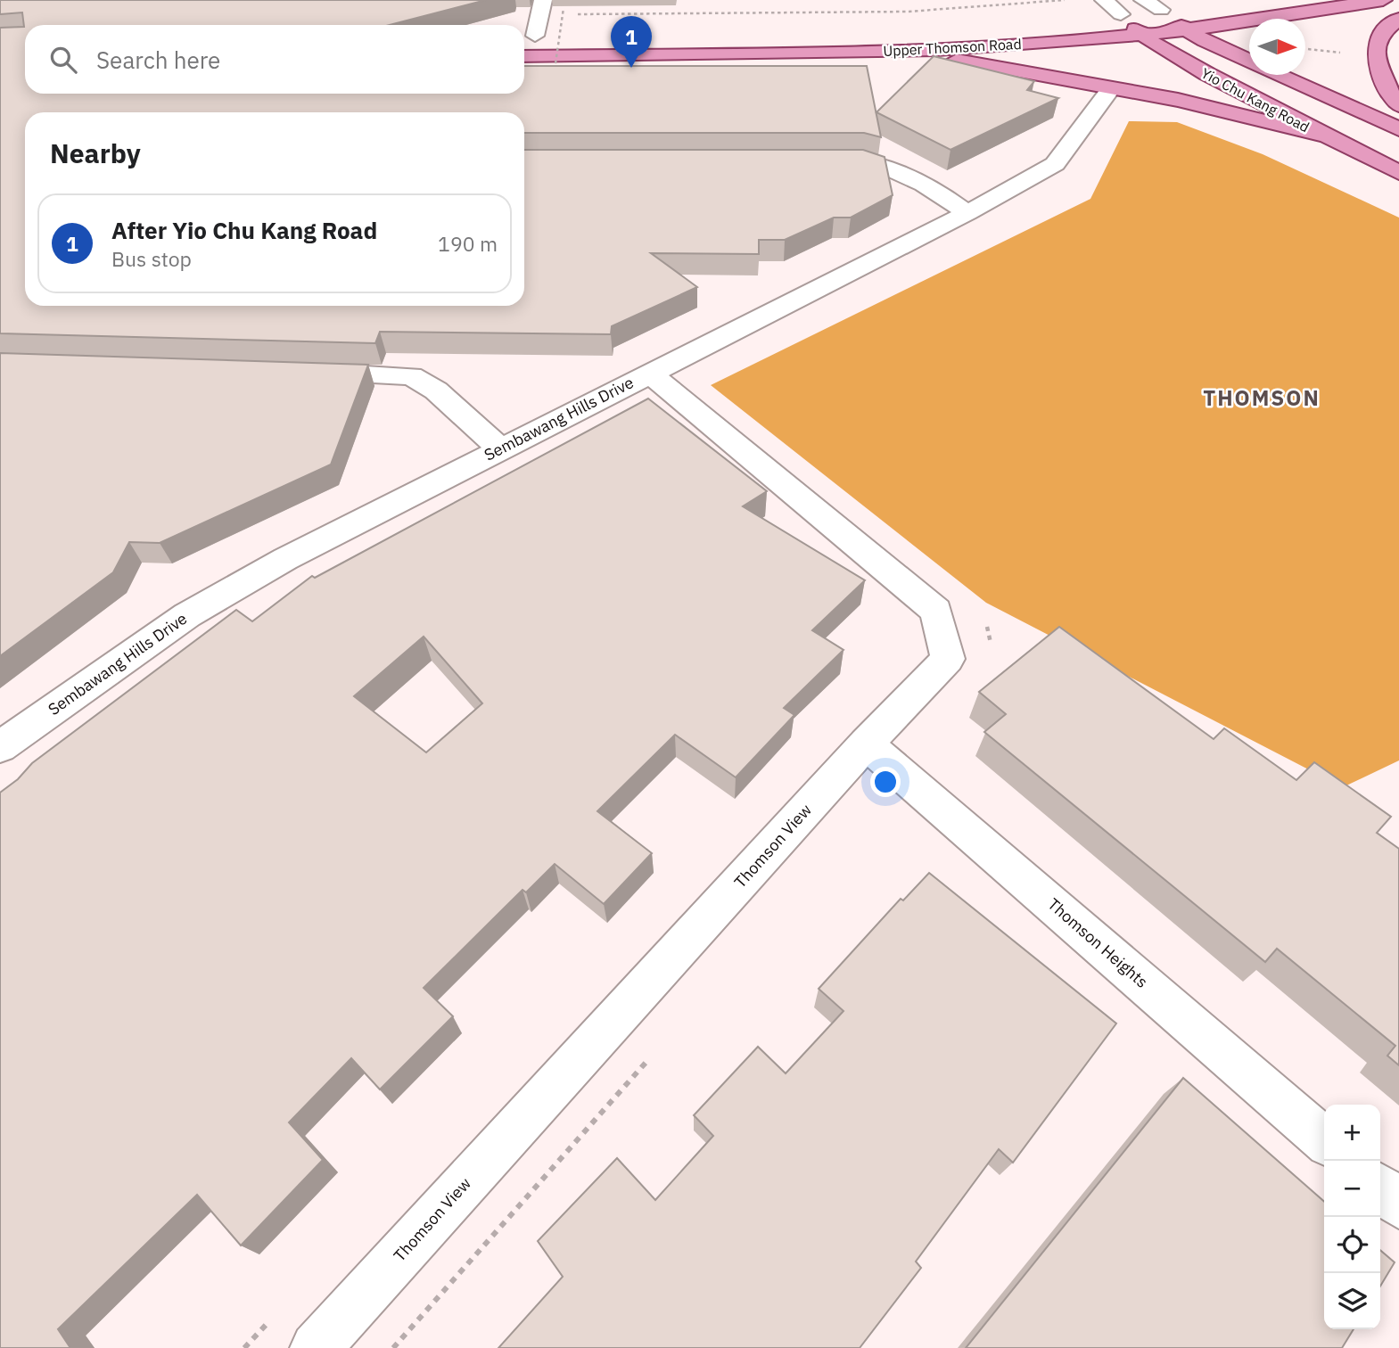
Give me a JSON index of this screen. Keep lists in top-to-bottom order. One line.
{"streets":{"main road":["Upper Thomson Road","Yio Chu Kang Road"],"street":["Sembawang Hills Drive","Thomson View","Thomson Heights"]},"crossings":[["Upper Thomson Road","Yio Chu Kang Road"],["Sembawang Hills Drive","Thomson View"],["Thomson View","Thomson Heights"]],"districts":["THOMSON"],"north":"right","page":{"pins":"1","search":"Search here","heading":"Nearby","list":[{"mark":"1","name":"After Yio Chu Kang Road","note":"Bus stop","value":"190 m"}],"map_buttons":["+","−"]}}
